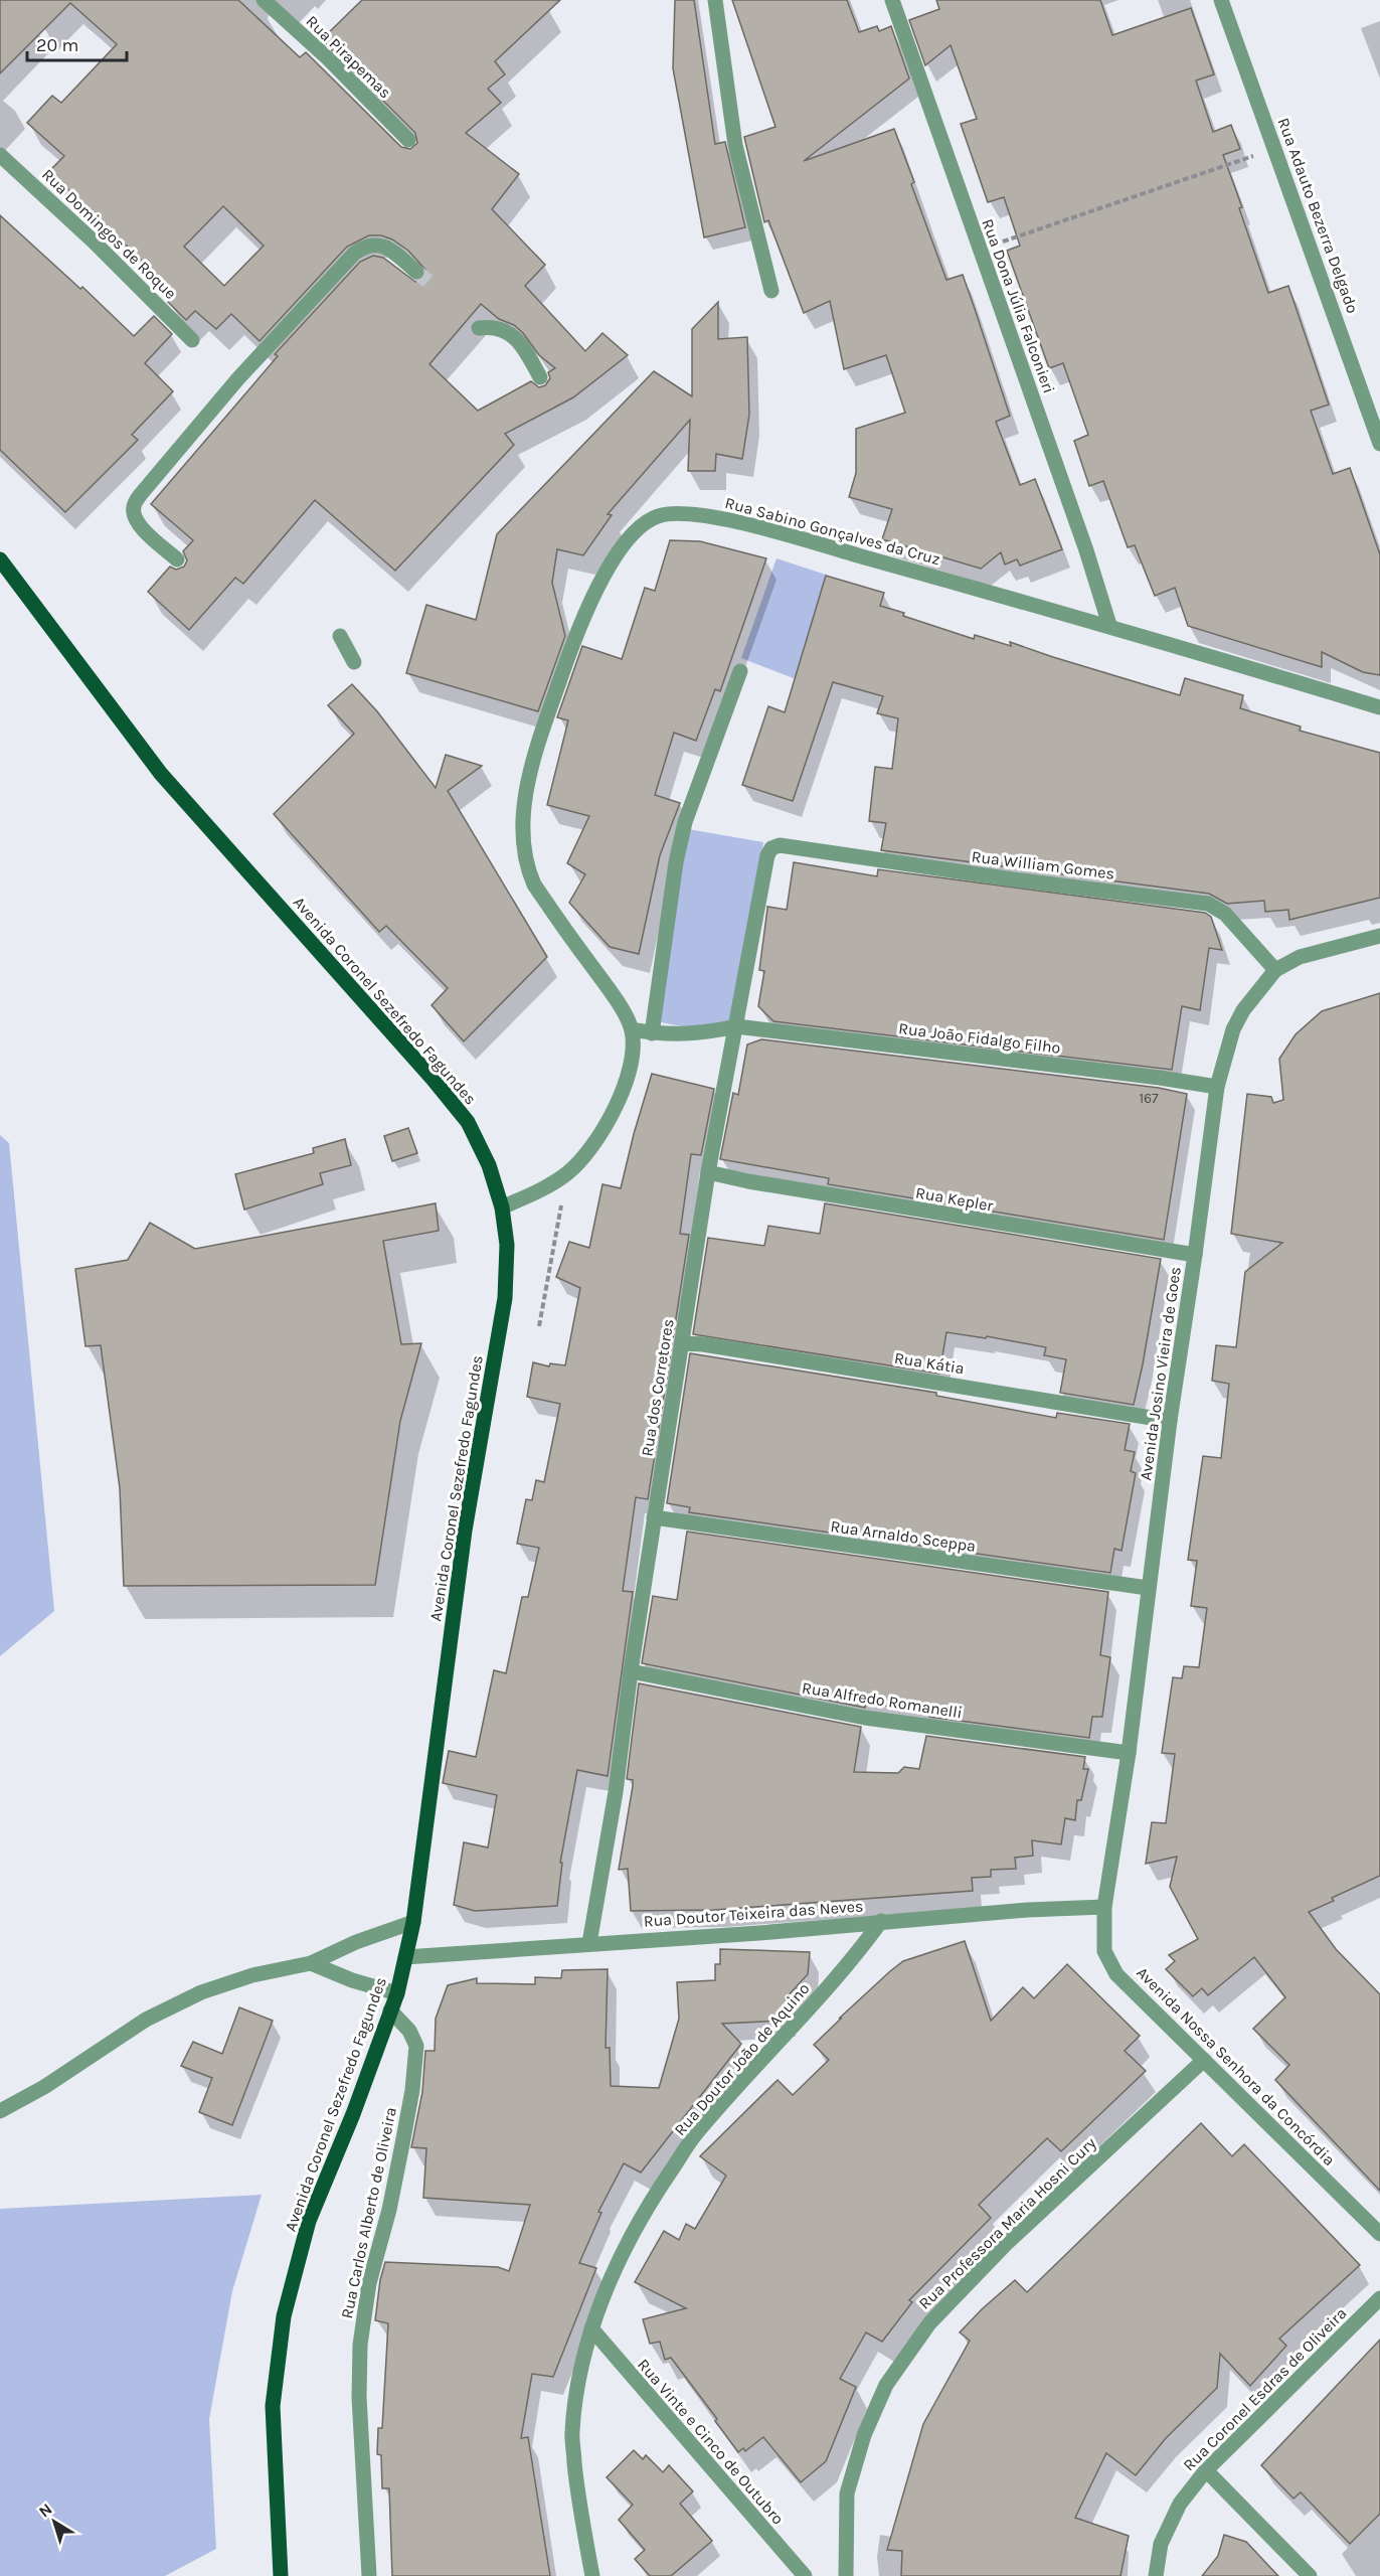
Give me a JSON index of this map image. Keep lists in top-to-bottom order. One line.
{"streets":{"main road":["Avenida Coronel Sezefredo Fagundes"],"street":["Rua Pirapemas","Rua Adauto Bezerra Delgado","Rua Domingos de Roque","Rua Dona Júlia Falconieri","Rua Sabino Gonçalves da Cruz","Rua William Gomes","Rua João Fidalgo Filho","Rua Kepler","Rua Kátia","Avenida Josino Vieira de Goes","Rua dos Corretores","Rua Arnaldo Sceppa","Rua Alfredo Romanelli","Rua Doutor Teixeira das Neves","Rua Doutor João de Aquino","Avenida Nossa Senhora da Concórdia","Rua Carlos Alberto de Oliveira","Rua Professora Maria Hosni Cury","Rua Coronel Esdras de Oliveira","Rua Vinte e Cinco de Outubro"]},"crossings":[["Rua Dona Júlia Falconieri","Rua Sabino Gonçalves da Cruz"],["Rua William Gomes","Avenida Josino Vieira de Goes"],["Rua William Gomes","Rua dos Corretores"],["Avenida Coronel Sezefredo Fagundes","Rua Doutor Teixeira das Neves"],["Avenida Coronel Sezefredo Fagundes","Rua Carlos Alberto de Oliveira"],["Rua João Fidalgo Filho","Avenida Josino Vieira de Goes"],["Rua João Fidalgo Filho","Rua dos Corretores"],["Rua Kepler","Avenida Josino Vieira de Goes"],["Rua Kepler","Rua dos Corretores"],["Rua Kátia","Avenida Josino Vieira de Goes"],["Rua Kátia","Rua dos Corretores"],["Avenida Josino Vieira de Goes","Rua Arnaldo Sceppa"],["Avenida Josino Vieira de Goes","Rua Alfredo Romanelli"],["Avenida Josino Vieira de Goes","Rua Doutor Teixeira das Neves"],["Avenida Josino Vieira de Goes","Avenida Nossa Senhora da Concórdia"],["Rua dos Corretores","Rua Arnaldo Sceppa"],["Rua dos Corretores","Rua Alfredo Romanelli"],["Rua dos Corretores","Rua Doutor Teixeira das Neves"],["Rua Doutor Teixeira das Neves","Rua Doutor João de Aquino"],["Rua Doutor Teixeira das Neves","Avenida Nossa Senhora da Concórdia"],["Rua Doutor João de Aquino","Rua Vinte e Cinco de Outubro"],["Avenida Nossa Senhora da Concórdia","Rua Professora Maria Hosni Cury"]],"house_numbers":["167"],"scale_bar":"20 m","north":"top left"}
